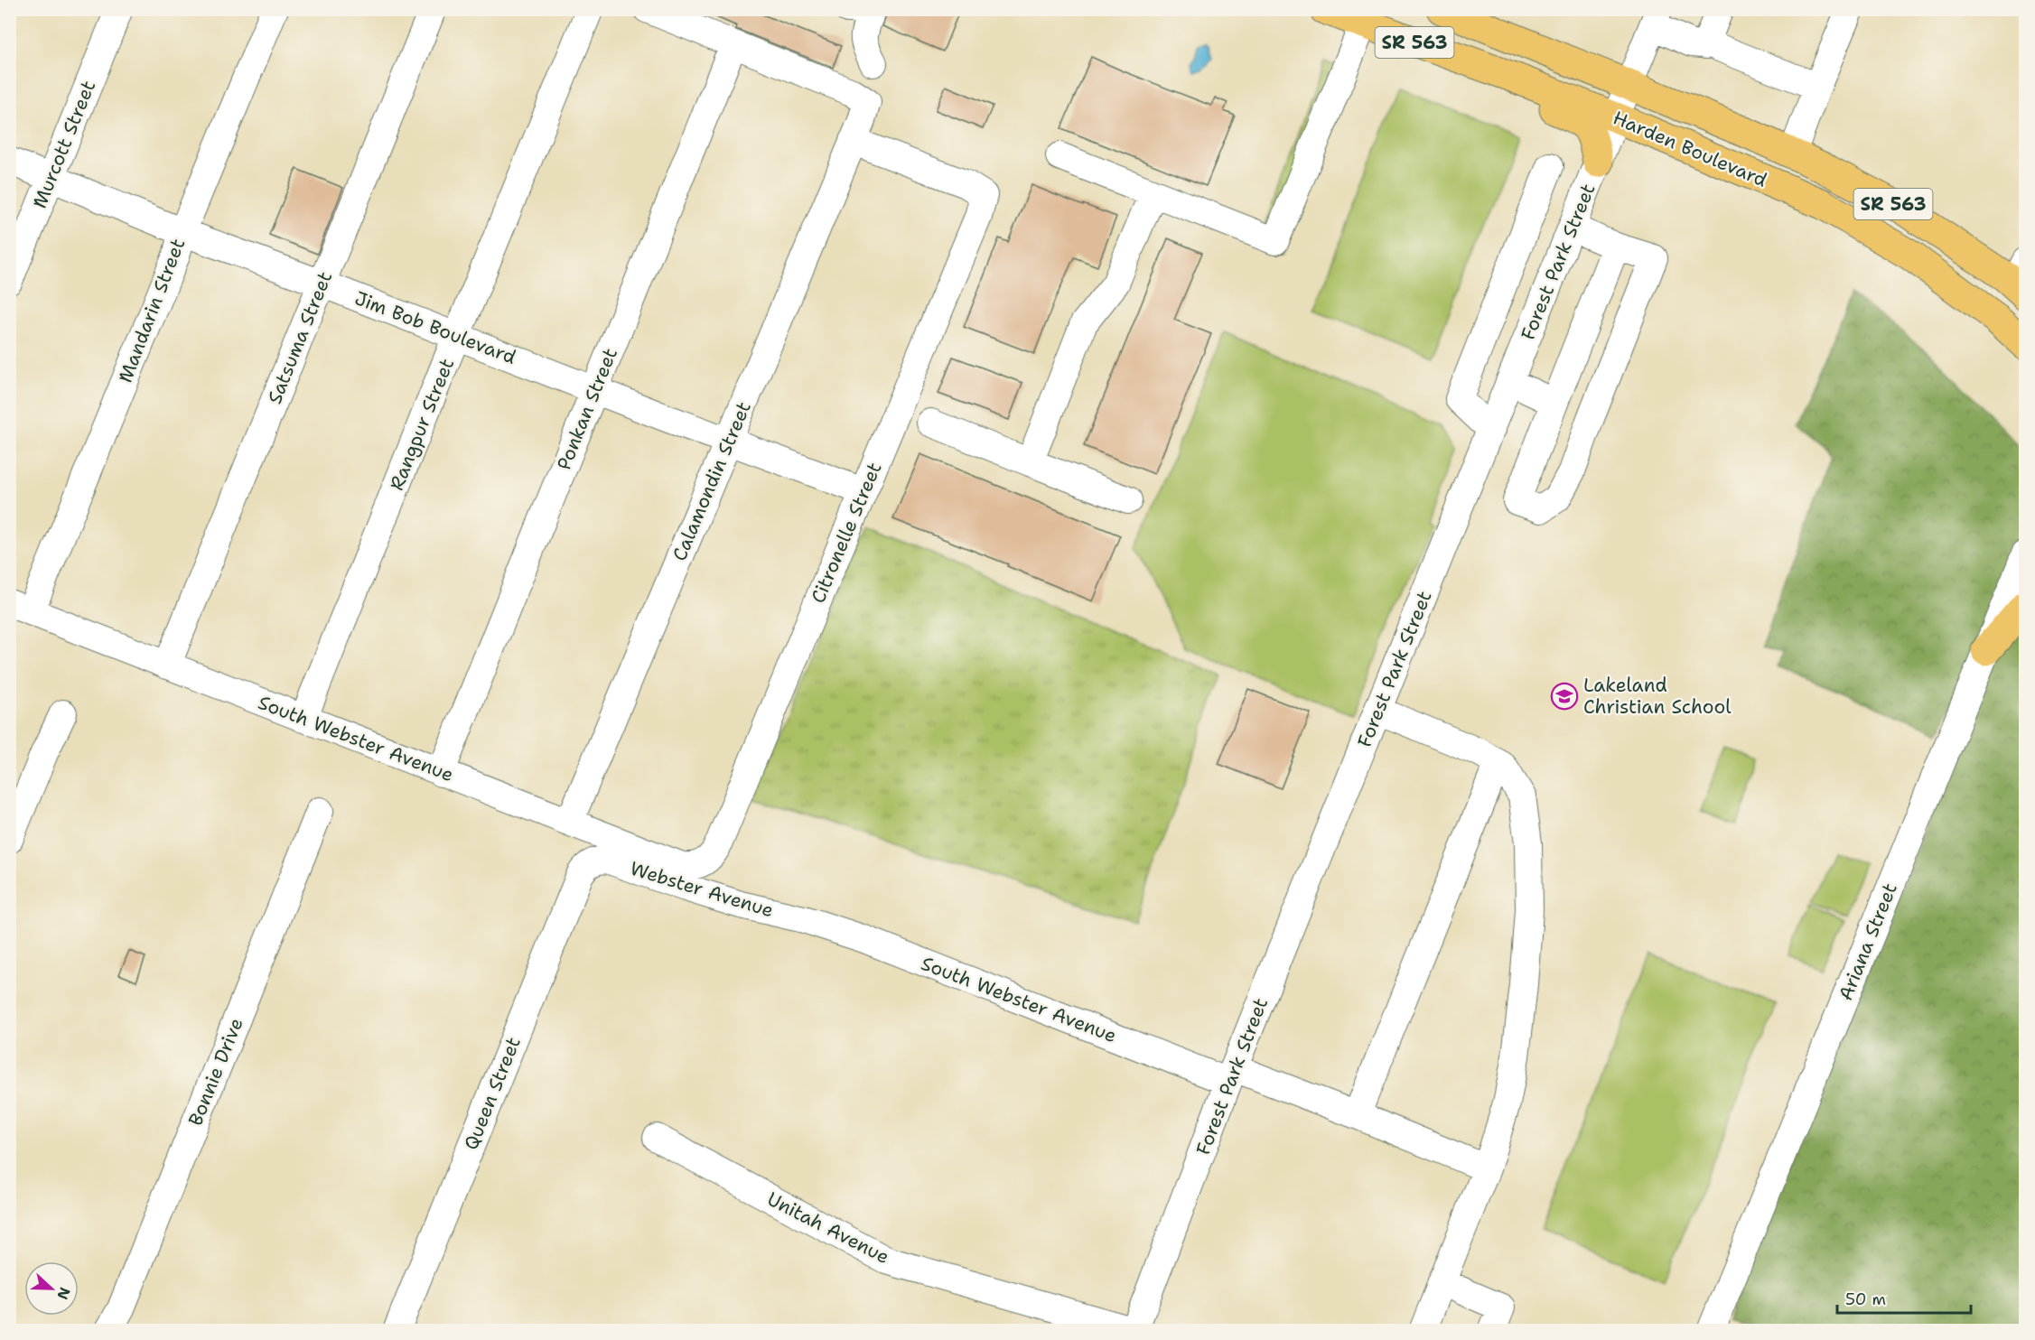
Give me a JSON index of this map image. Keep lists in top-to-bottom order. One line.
{"streets":{"main road":["SR 563","Harden Boulevard"],"street":["Murcott Street","Forest Park Street","Mandarin Street","Jim Bob Boulevard","Satsuma Street","Ponkan Street","Rangpur Street","Calamondin Street","Citronelle Street","South Webster Avenue","Webster Avenue","Ariana Street","Bonnie Drive","Queen Street","Unitah Avenue"]},"crossings":[["Murcott Street","Jim Bob Boulevard"],["Harden Boulevard","Forest Park Street"],["Forest Park Street","South Webster Avenue"],["Forest Park Street","Unitah Avenue"],["Mandarin Street","Jim Bob Boulevard"],["Mandarin Street","South Webster Avenue"],["Jim Bob Boulevard","Satsuma Street"],["Jim Bob Boulevard","Ponkan Street"],["Jim Bob Boulevard","Rangpur Street"],["Jim Bob Boulevard","Calamondin Street"],["Jim Bob Boulevard","Citronelle Street"],["Satsuma Street","South Webster Avenue"],["Ponkan Street","Calamondin Street"],["Ponkan Street","South Webster Avenue"],["Rangpur Street","South Webster Avenue"],["Calamondin Street","Citronelle Street"],["Calamondin Street","South Webster Avenue"],["Citronelle Street","South Webster Avenue"],["South Webster Avenue","Webster Avenue"],["Webster Avenue","Queen Street"]],"places":{"school or university":["Lakeland Christian School"]},"scale_bar":"50 m","north":"right"}
